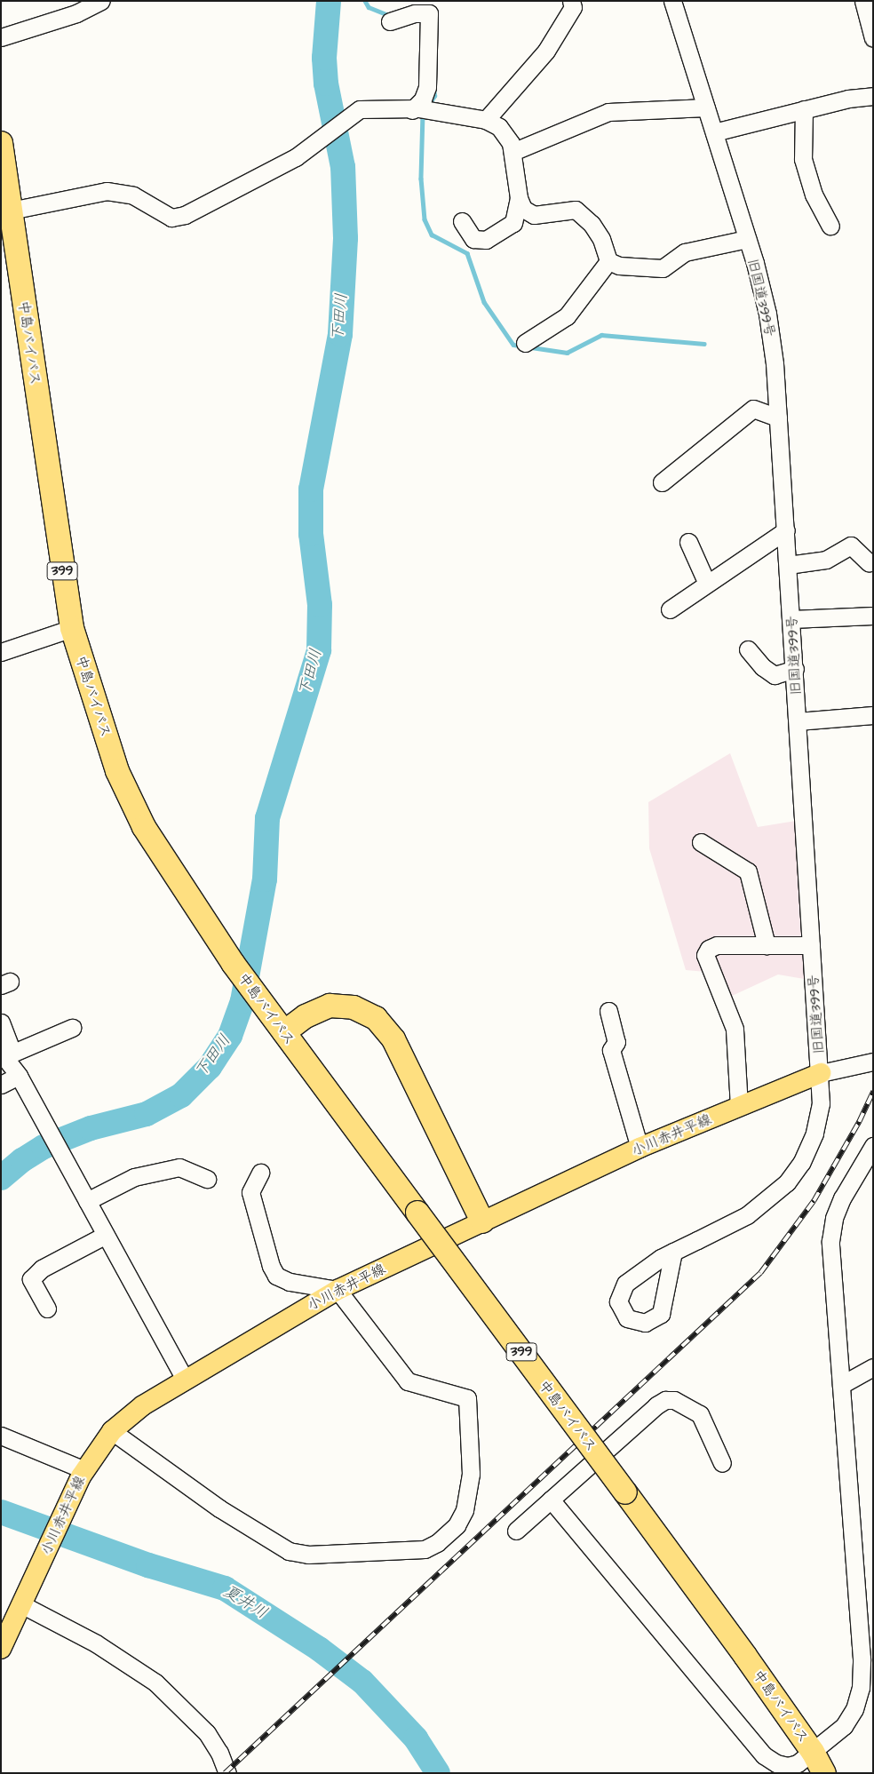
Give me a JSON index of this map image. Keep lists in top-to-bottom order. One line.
{"streets":{"highway":["中島バイパス","399"],"main road":["小川赤井平線"],"street":["旧国道399号"]},"crossings":[["旧国道399号","小川赤井平線"],["中島バイパス","399"]],"water":["下田川","夏井川"]}
